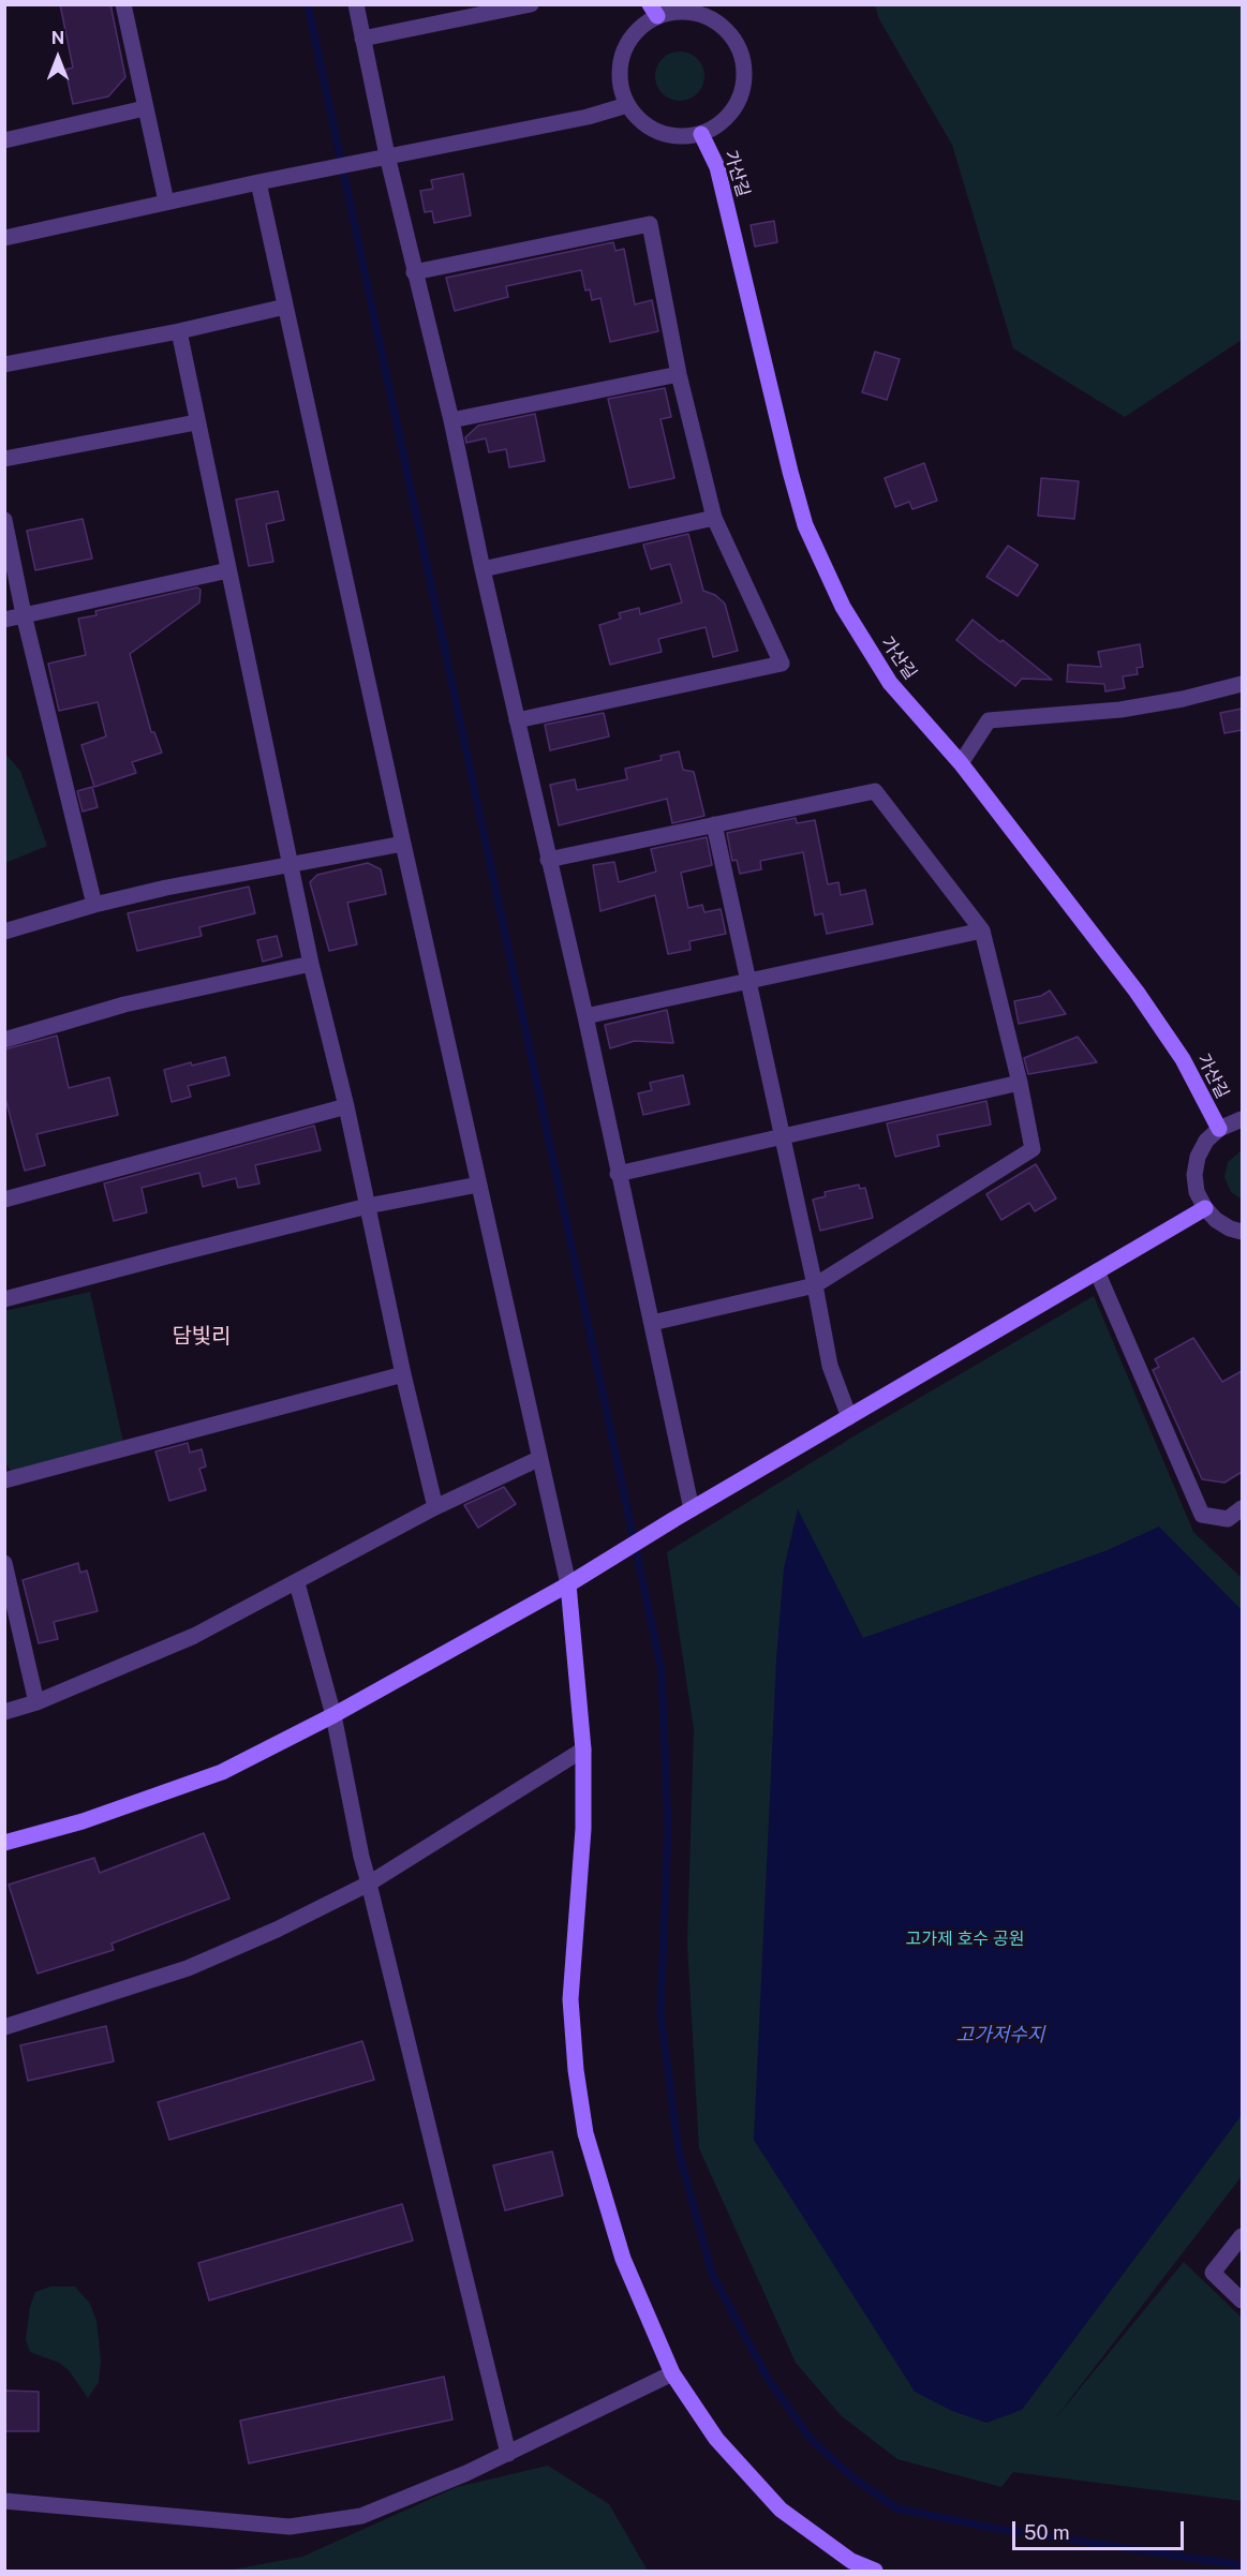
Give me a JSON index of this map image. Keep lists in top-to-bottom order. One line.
{"streets":{"street":["가산길"]},"districts":["담빛리"],"water":["고가저수지"],"parks":["고가제 호수 공원"],"scale_bar":"50 m","north":"top"}
